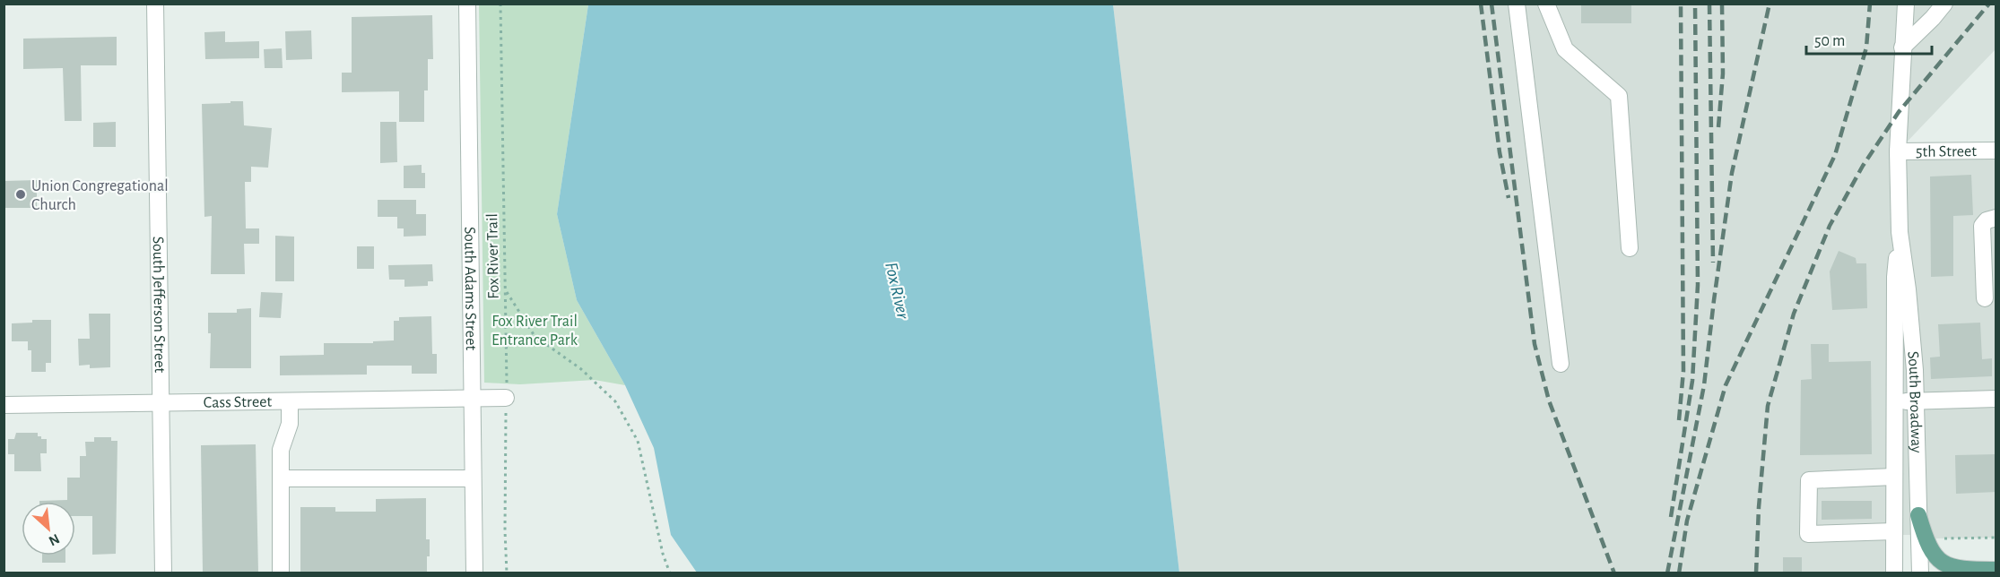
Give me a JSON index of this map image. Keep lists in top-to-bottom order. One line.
{"streets":{"street":["5th Street","South Adams Street","South Jefferson Street","Cass Street","South Broadway"],"path":["Fox River Trail"]},"crossings":[["5th Street","South Broadway"],["Fox River Trail","Cass Street"],["South Adams Street","Cass Street"],["South Jefferson Street","Cass Street"]],"water":["Fox River"],"parks":["Fox River Trail Entrance Park"],"places":["Union Congregational Church"],"scale_bar":"50 m","north":"bottom right"}
